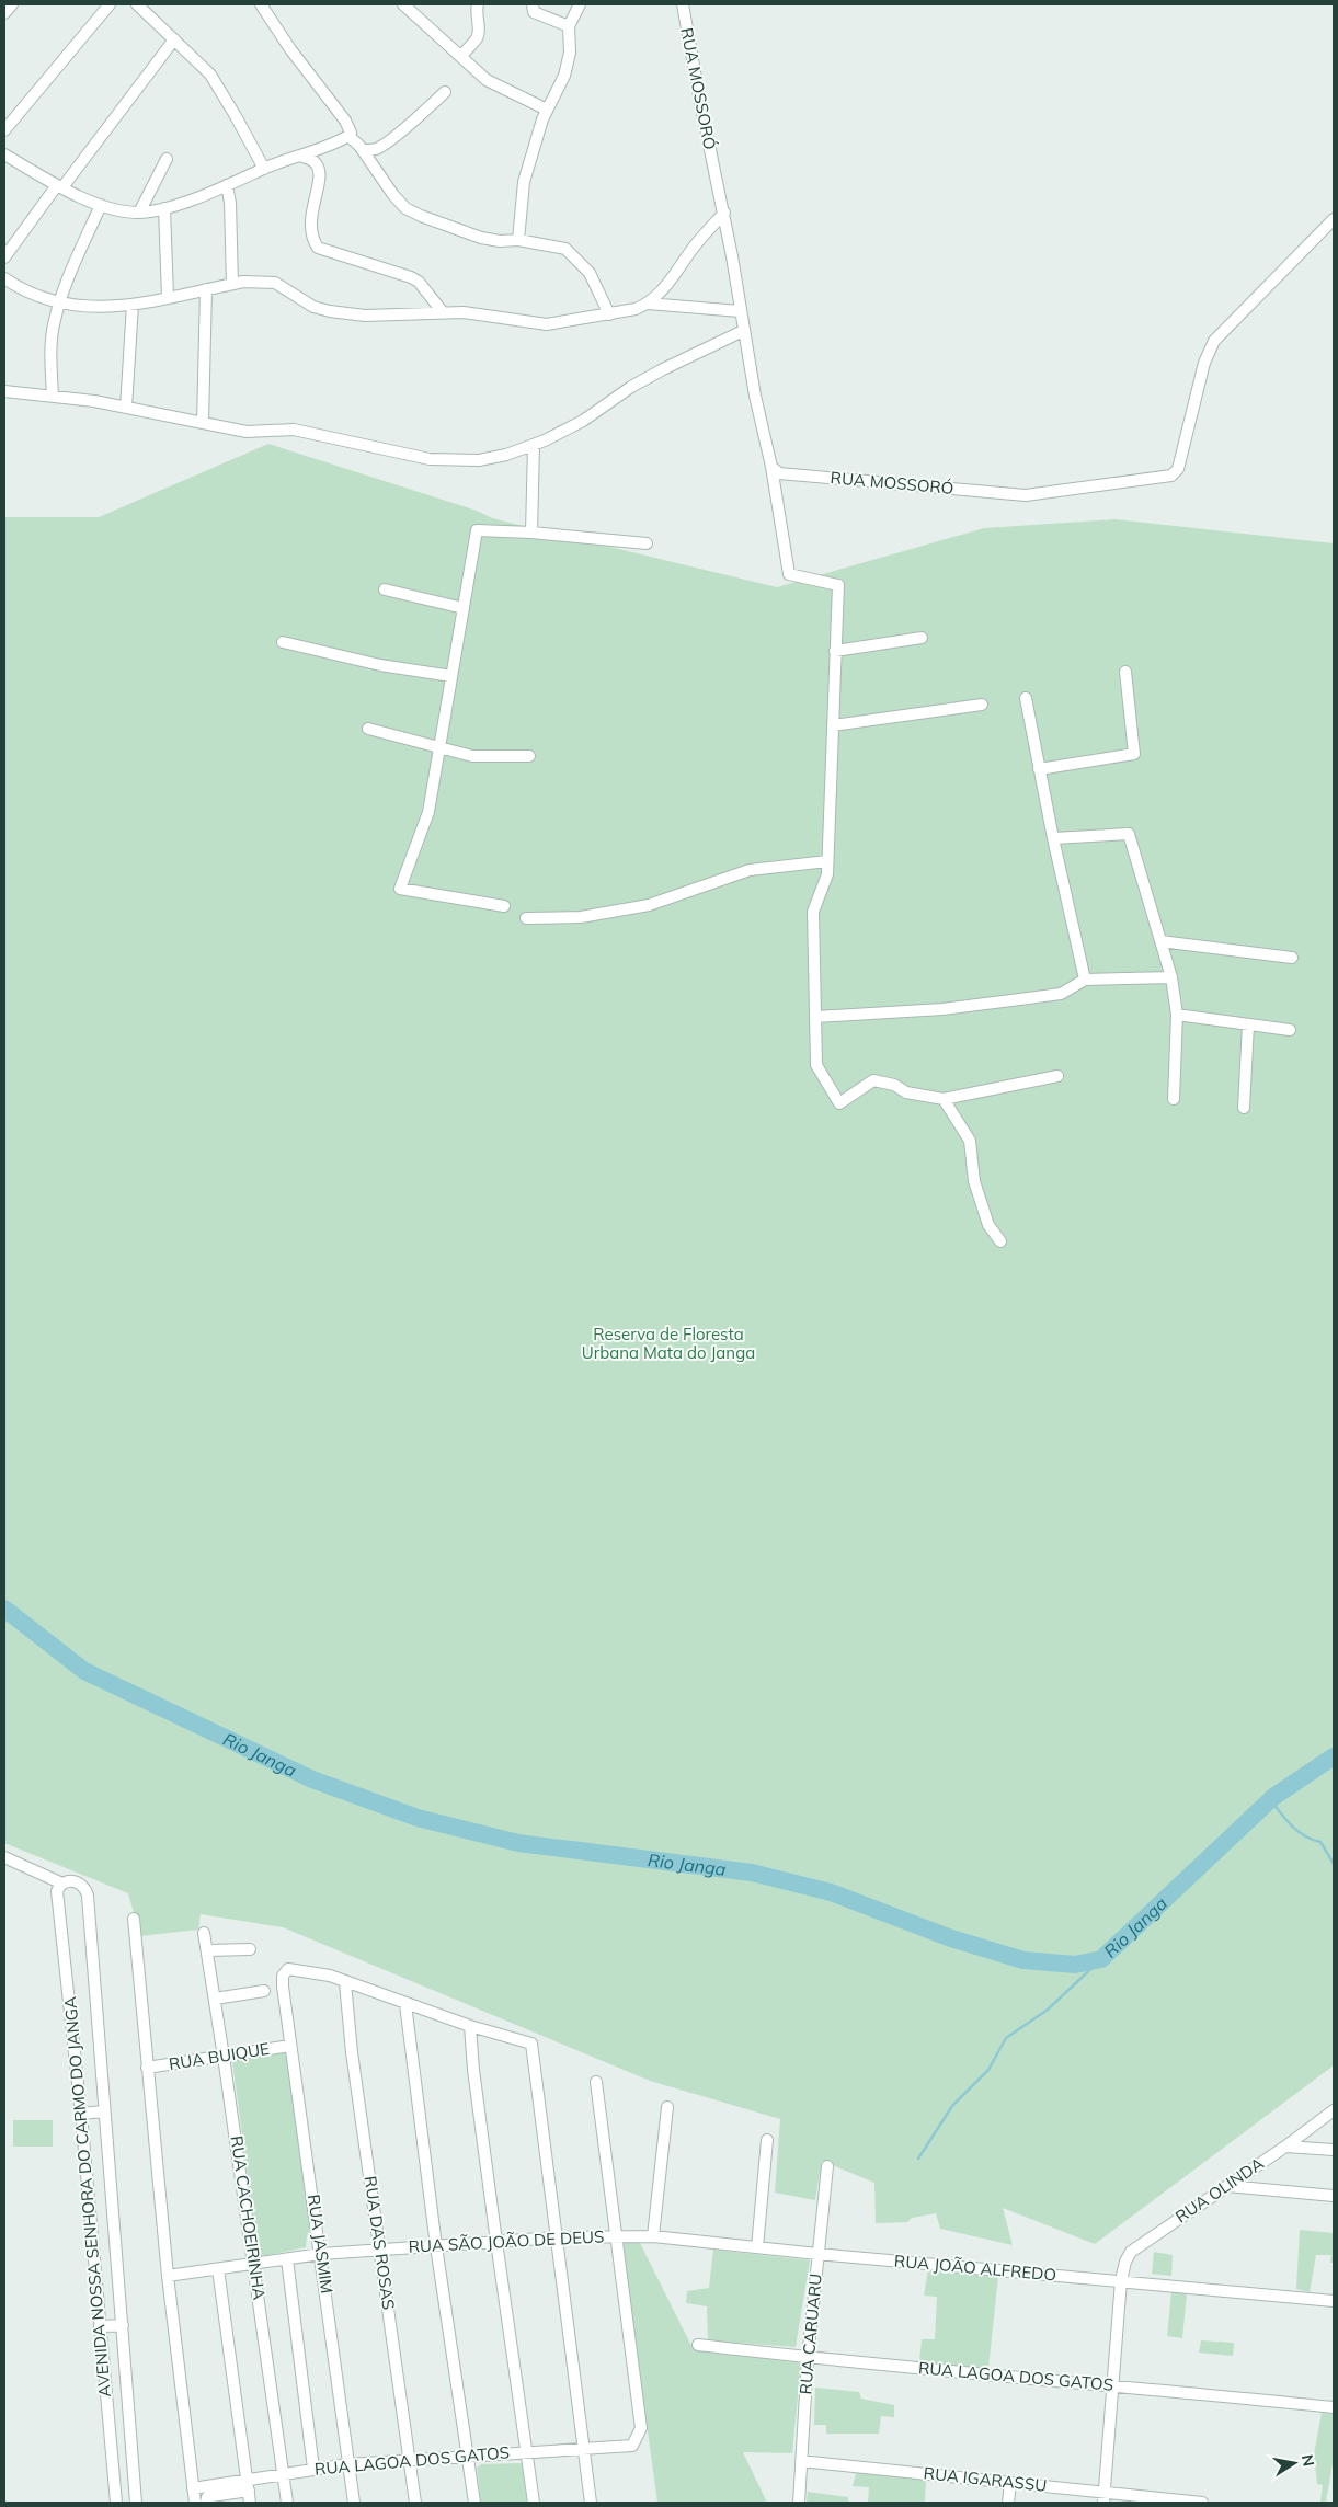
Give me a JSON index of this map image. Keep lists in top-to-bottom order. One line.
{"streets":{"street":["RUA MOSSORÓ","RUA BUIQUE","RUA OLINDA","AVENIDA NOSSA SENHORA DO CARMO DO JANGA","RUA CACHOEIRINHA","RUA SÃO JOÃO DE DEUS","RUA DAS ROSAS","RUA JASMIM","RUA JOÃO ALFREDO","RUA CARUARU","RUA LAGOA DOS GATOS","RUA IGARASSU"]},"crossings":[["RUA BUIQUE","RUA CACHOEIRINHA"],["RUA BUIQUE","RUA JASMIM"],["RUA OLINDA","RUA JOÃO ALFREDO"],["RUA OLINDA","RUA LAGOA DOS GATOS"],["RUA OLINDA","RUA IGARASSU"],["RUA CACHOEIRINHA","RUA SÃO JOÃO DE DEUS"],["RUA CACHOEIRINHA","RUA LAGOA DOS GATOS"],["RUA SÃO JOÃO DE DEUS","RUA DAS ROSAS"],["RUA SÃO JOÃO DE DEUS","RUA JASMIM"],["RUA SÃO JOÃO DE DEUS","RUA JOÃO ALFREDO"],["RUA SÃO JOÃO DE DEUS","RUA LAGOA DOS GATOS"],["RUA DAS ROSAS","RUA JASMIM"],["RUA DAS ROSAS","RUA LAGOA DOS GATOS"],["RUA JASMIM","RUA LAGOA DOS GATOS"],["RUA JOÃO ALFREDO","RUA CARUARU"],["RUA JOÃO ALFREDO","RUA LAGOA DOS GATOS"],["RUA CARUARU","RUA LAGOA DOS GATOS"],["RUA CARUARU","RUA IGARASSU"]],"water":["Rio Janga"],"parks":["Reserva de Floresta Urbana Mata do Janga"],"north":"right"}
